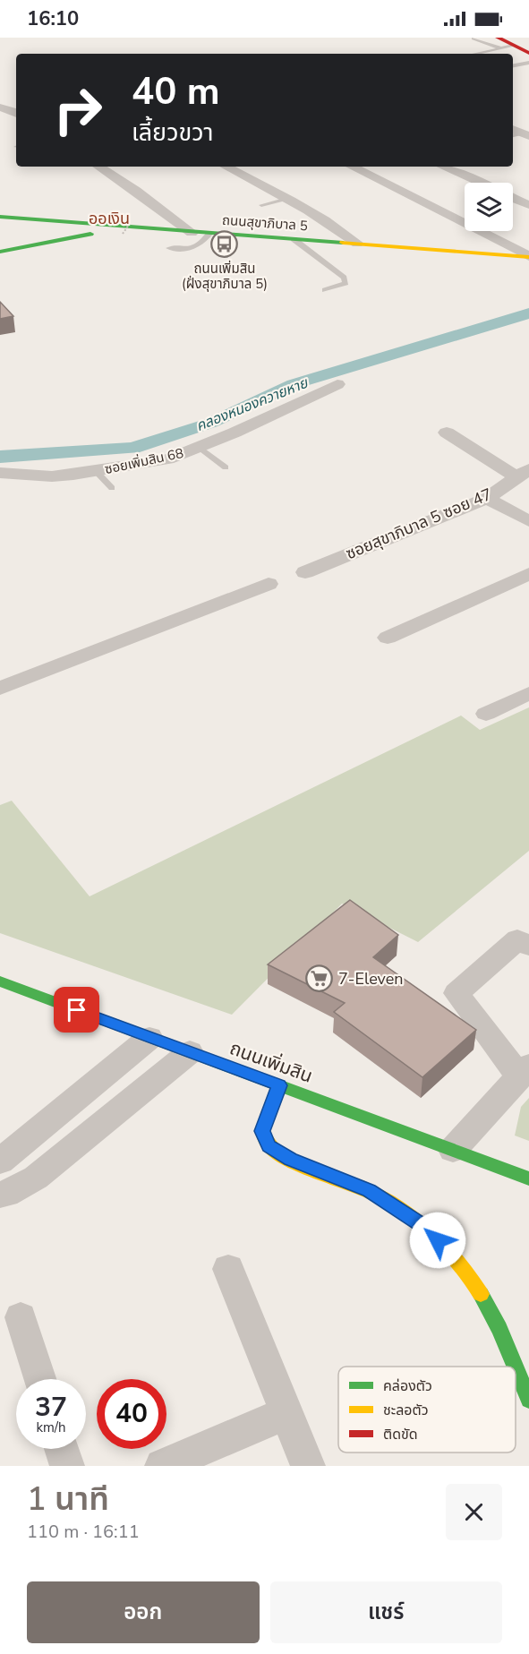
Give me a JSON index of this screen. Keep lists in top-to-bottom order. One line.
{"streets":{"street":["ถนนสุขาภิบาล 5","ซอยเพิ่มสิน 68","ซอยสุขาภิบาล 5 ซอย 47","ถนนเพิ่มสิน"]},"districts":["ออเงิน"],"water":["คลองหนองควายหาย"],"places":{"bus stop":["ถนนเพิ่มสิน (ฝั่งสุขาภิบาล 5)"],"supermarket":["7-Eleven"]},"legend":["คล่องตัว","ชะลอตัว","ติดขัด"],"page":{"status":"16:10","turn":["40 m","เลี้ยวขวา"],"speed":"37 km/h","limit":"40","heading":["1 นาที","110 m · 16:11"],"buttons":["ออก","แชร์"]}}
